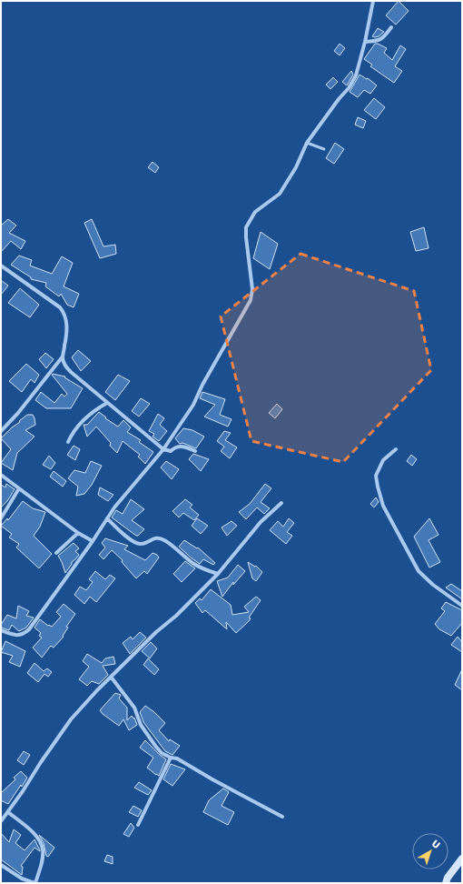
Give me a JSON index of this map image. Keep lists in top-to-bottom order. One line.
{"north":"top right"}
